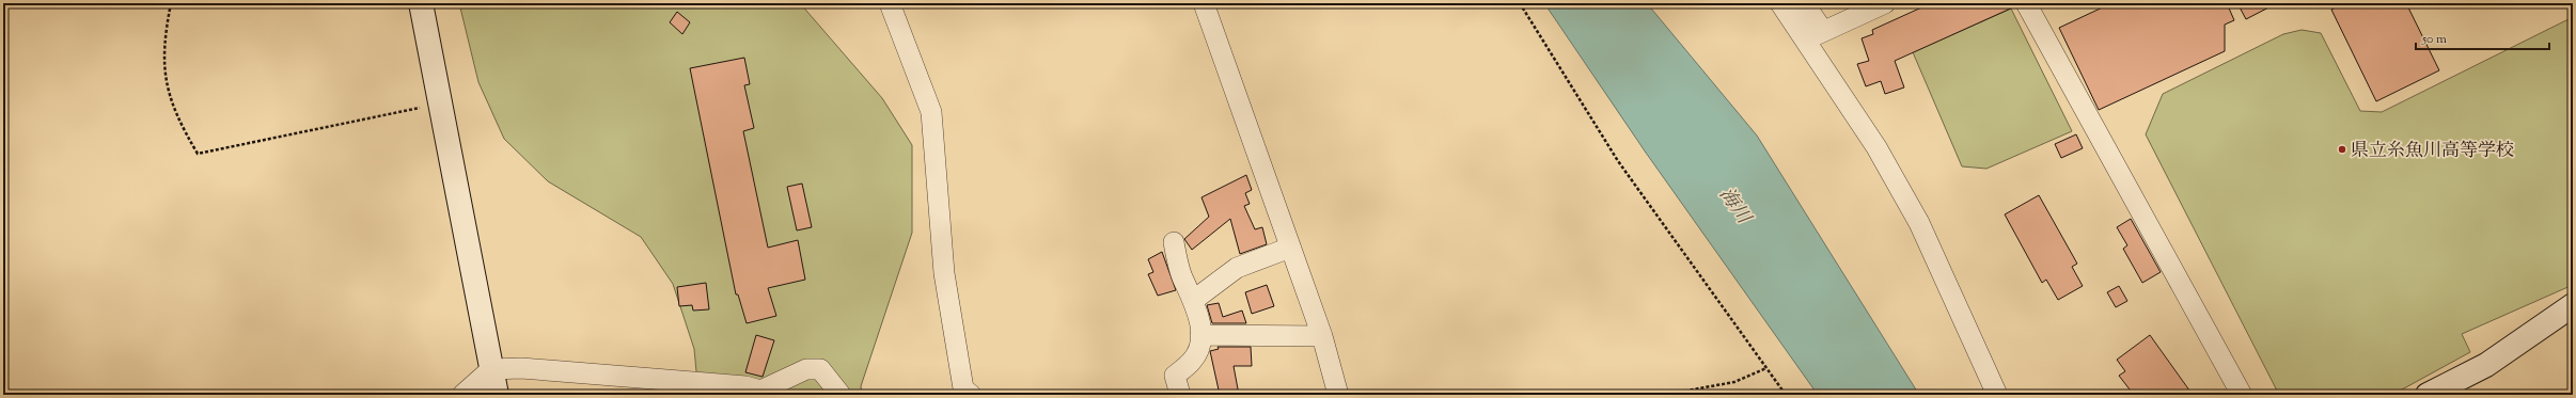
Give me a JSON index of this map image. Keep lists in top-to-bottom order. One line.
{"water":["海川"],"places":["県立糸魚川高等学校"],"scale_bar":"50 m"}
